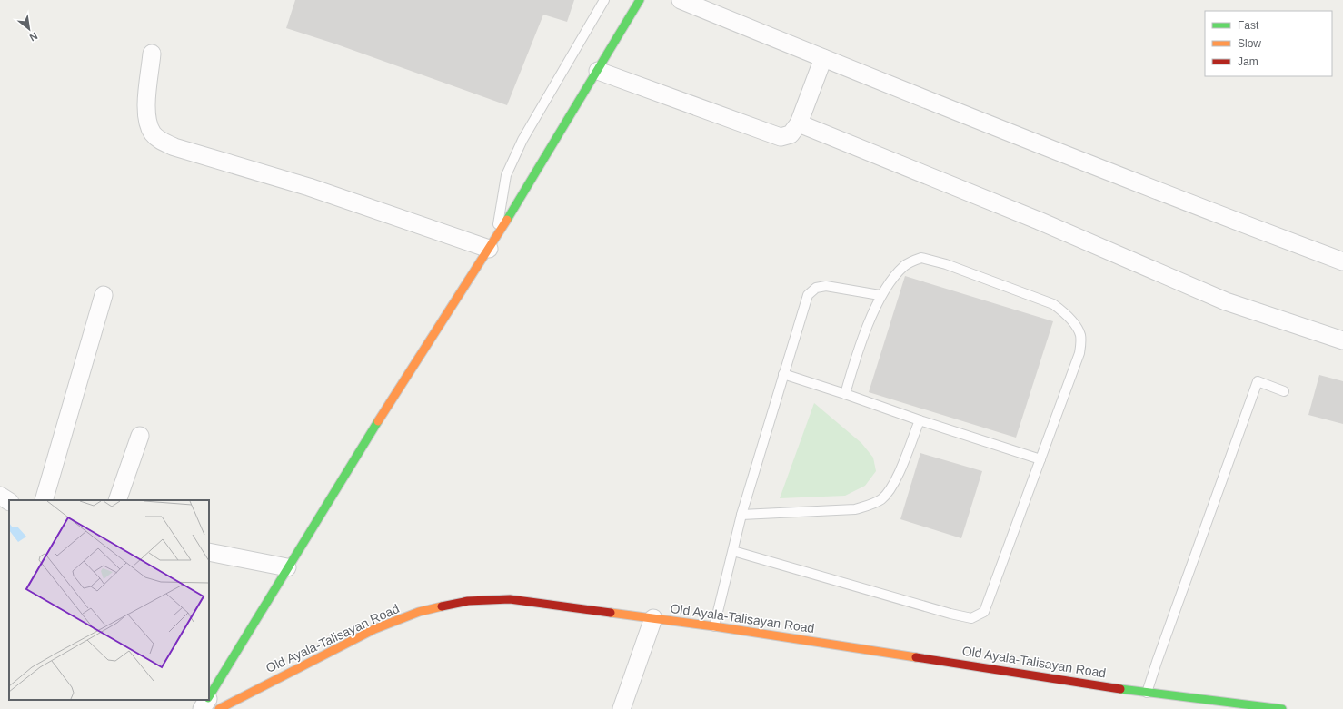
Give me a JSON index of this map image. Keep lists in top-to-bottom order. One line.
{"streets":{"street":["Old Ayala-Talisayan Road"]},"legend":["Fast","Slow","Jam"],"north":"bottom right"}
